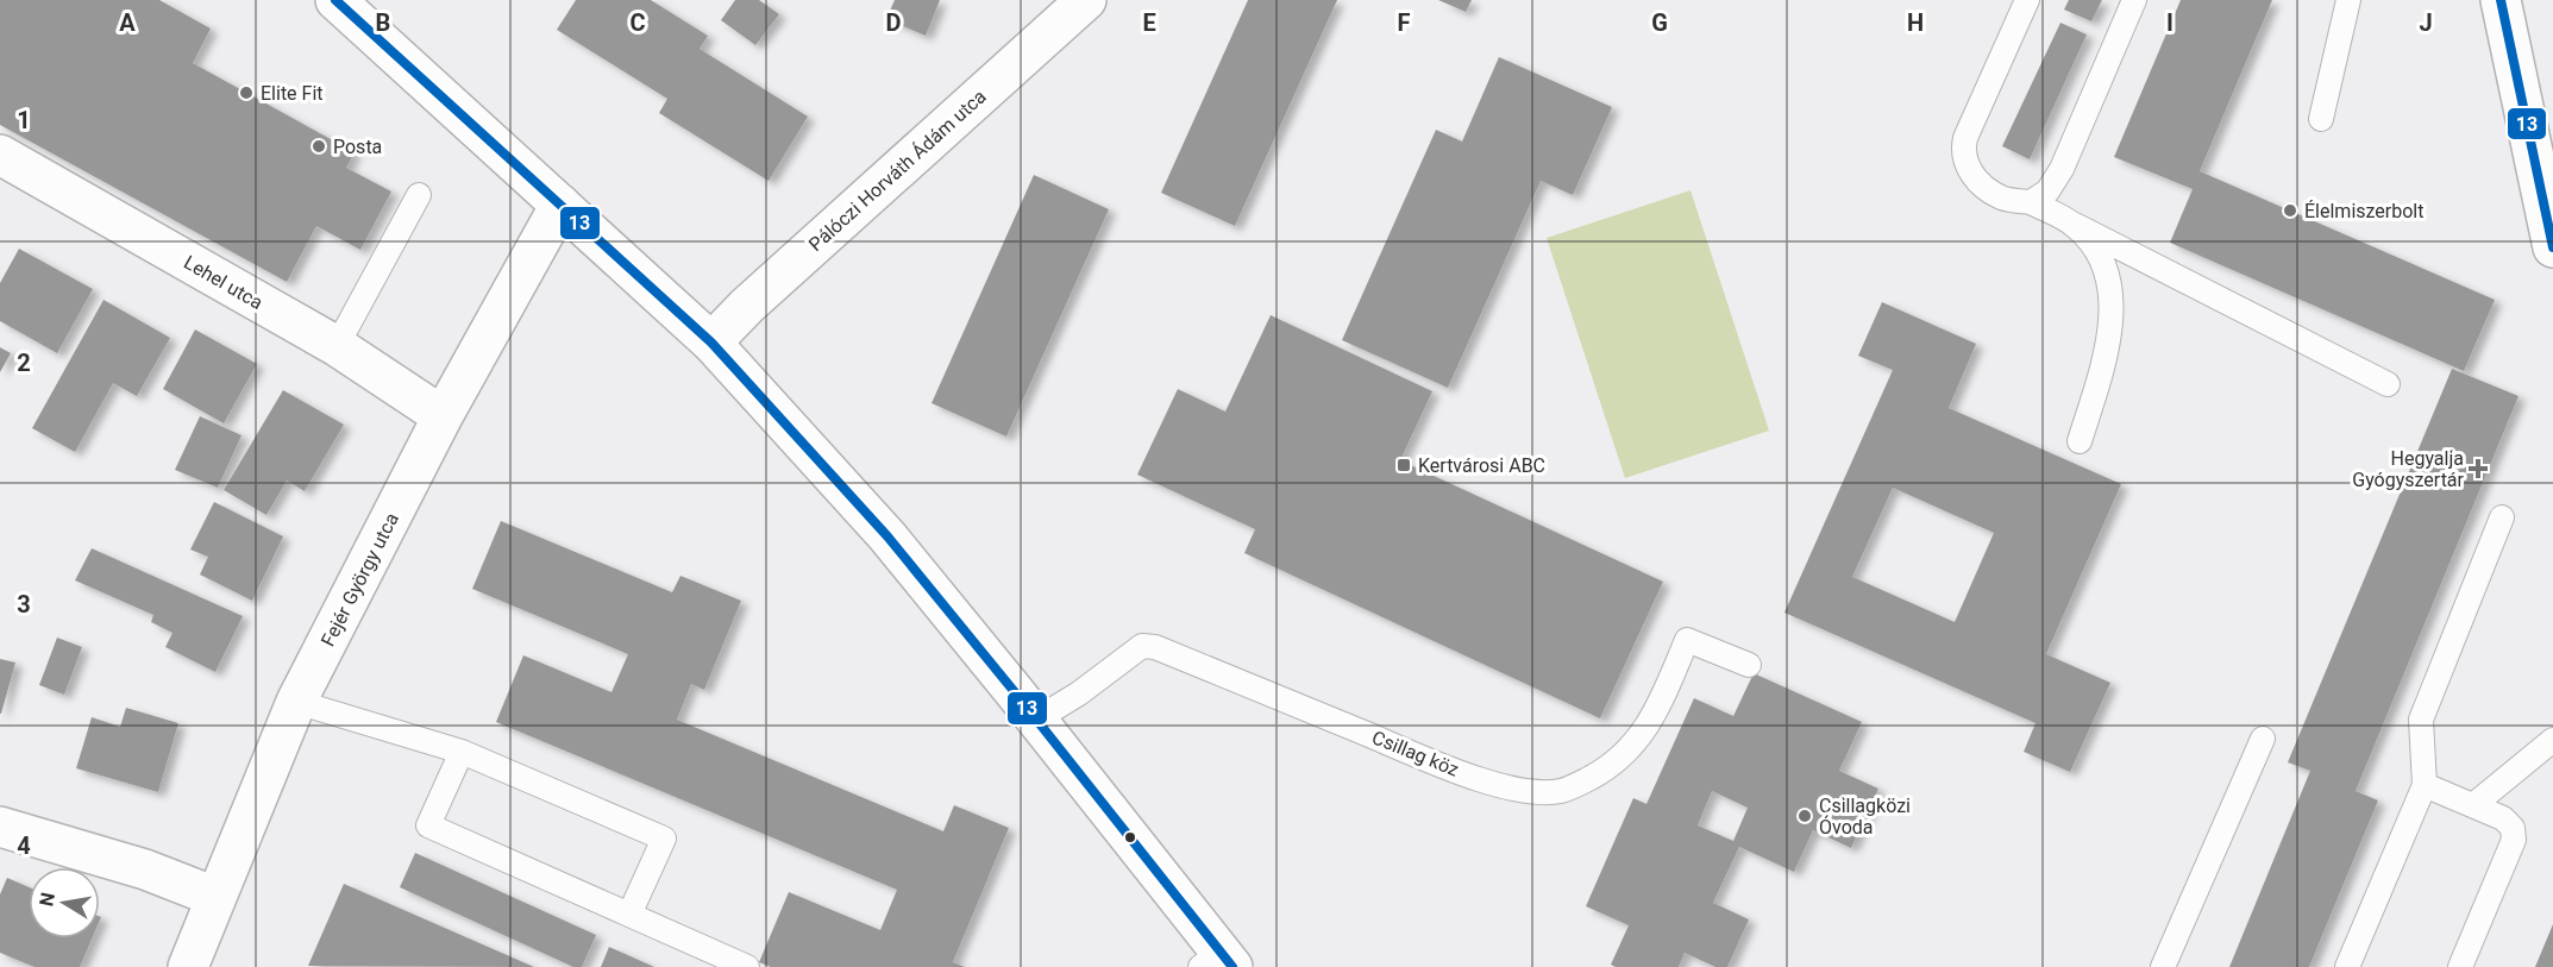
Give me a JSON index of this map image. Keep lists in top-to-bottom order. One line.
{"streets":{"street":["Pálóczi Horváth Ádám utca","Lehel utca","Fejér György utca"],"lane":["Csillag köz"]},"crossings":[["Lehel utca","Fejér György utca"]],"places":{"other":["Elite Fit","Posta","Élelmiszerbolt","Csillagközi Óvoda"],"transit":["Kertvárosi ABC"],"health":["Hegyalja Gyógyszertár"]},"lines":["transit line 13"],"north":"left","grid":{"columns":["A","B","C","D","E","F","G","H","I","J"],"rows":["1","2","3","4"]}}
